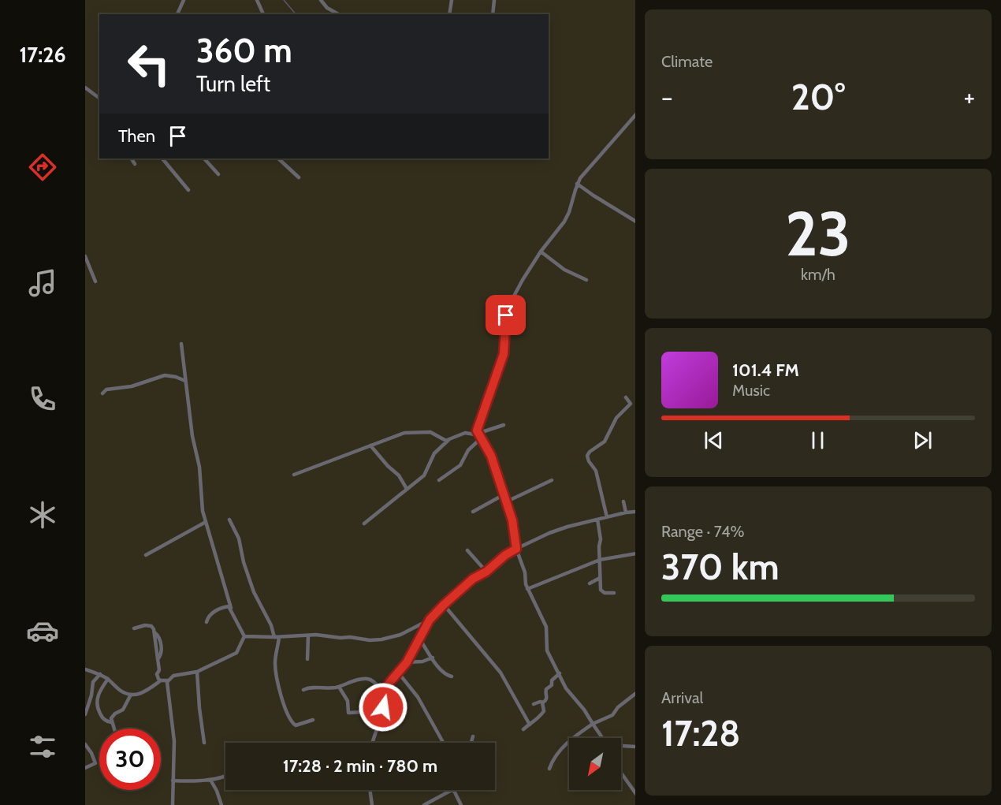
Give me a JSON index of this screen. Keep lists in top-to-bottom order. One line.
{"north":"bottom left","page":{"tabs":"17:26","tile":["Climate",["23","km/h"],["Range · 74%","370 km"],["Arrival","17:28"]],"turn":["360 m","Turn left"],"heat":["−","20°","+"],"then":"Then","song":["101.4 FM","Music"],"limit":"30","trip":"17:28 · 2 min · 780 m"}}
